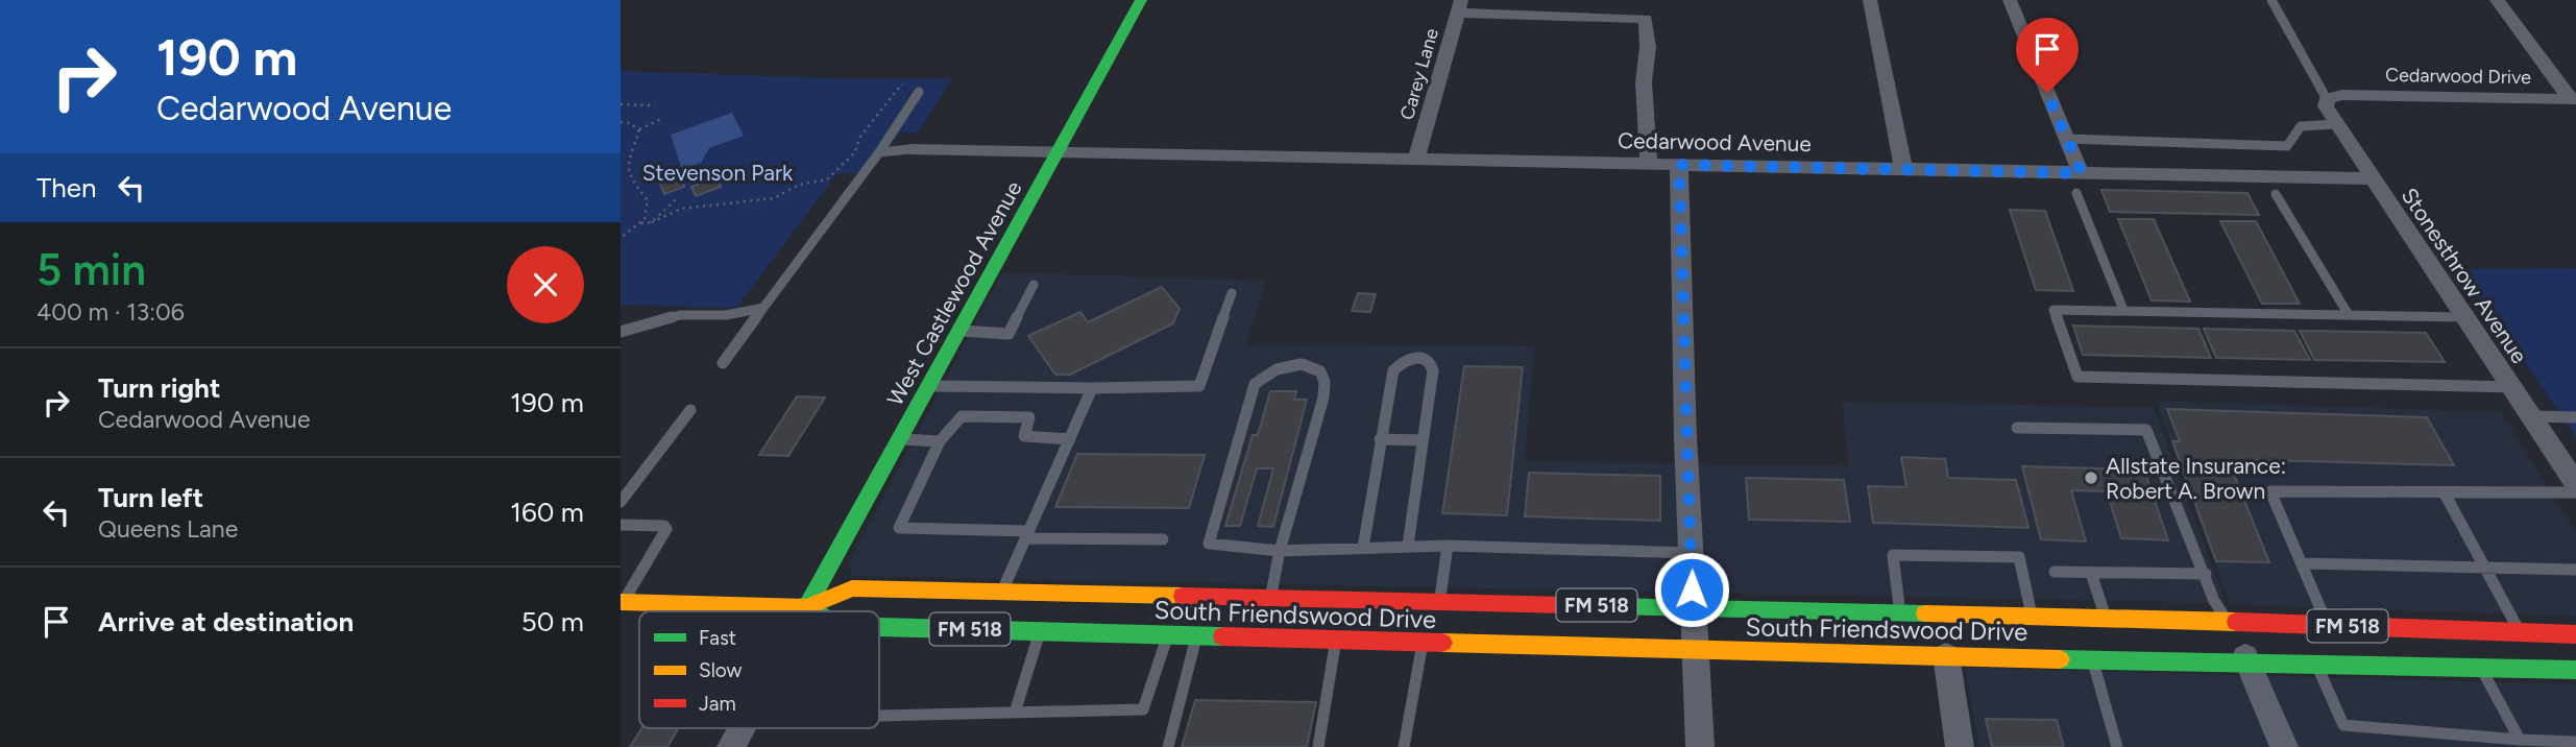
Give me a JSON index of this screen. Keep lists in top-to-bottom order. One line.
{"streets":{"main road":["West Castlewood Avenue","FM 518","South Friendswood Drive"],"street":["Carey Lane","Cedarwood Drive","Cedarwood Avenue","Stonesthrow Avenue"]},"crossings":[["Carey Lane","Cedarwood Avenue"],["Cedarwood Drive","Stonesthrow Avenue"],["Cedarwood Avenue","Stonesthrow Avenue"],["Cedarwood Avenue","West Castlewood Avenue"],["West Castlewood Avenue","South Friendswood Drive"]],"parks":["Stevenson Park"],"places":["Allstate Insurance: Robert A. Brown"],"legend":["Fast","Slow","Jam"],"page":{"turn":["190 m","Cedarwood Avenue"],"then":"Then","heading":["5 min","400 m · 13:06"],"list":[{"name":"Turn right","note":"Cedarwood Avenue","value":"190 m"},{"name":"Turn left","note":"Queens Lane","value":"160 m"},{"name":"Arrive at destination","value":"50 m"}]}}
